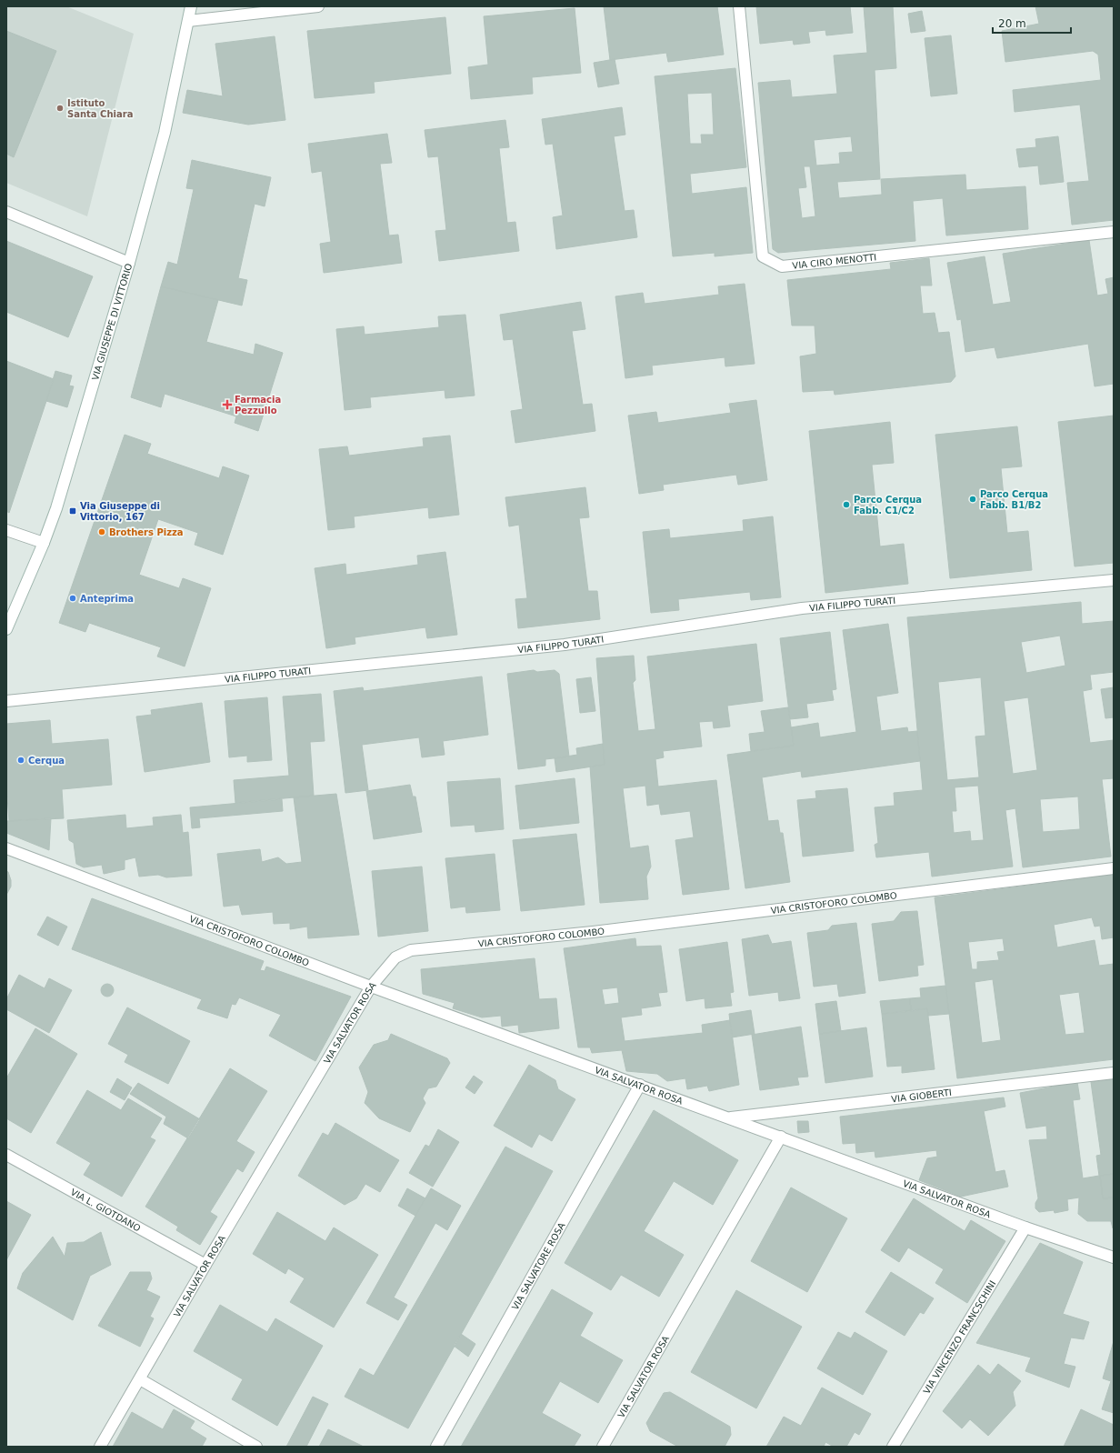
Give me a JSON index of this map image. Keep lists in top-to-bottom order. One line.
{"streets":{"street":["VIA CIRO MENOTTI","VIA GIUSEPPE DI VITTORIO","VIA FILIPPO TURATI","VIA CRISTOFORO COLOMBO","VIA SALVATOR ROSA","VIA GIOBERTI","VIA L. GIOTDANO","VIA SALVATORE ROSA","VIA VINCENZO FRANCSCHINI"]},"crossings":[["VIA CRISTOFORO COLOMBO","VIA SALVATOR ROSA"],["VIA SALVATOR ROSA","VIA GIOBERTI"],["VIA SALVATOR ROSA","VIA L. GIOTDANO"],["VIA SALVATOR ROSA","VIA SALVATORE ROSA"],["VIA SALVATOR ROSA","VIA VINCENZO FRANCSCHINI"]],"places":{"other":["Istituto Santa Chiara","Parco Cerqua Fabb. B1/B2","Parco Cerqua Fabb. C1/C2","Brothers Pizza","Anteprima","Cerqua"],"health":["Farmacia Pezzullo"],"transit":["Via Giuseppe di Vittorio, 167"]},"scale_bar":"20 m"}
